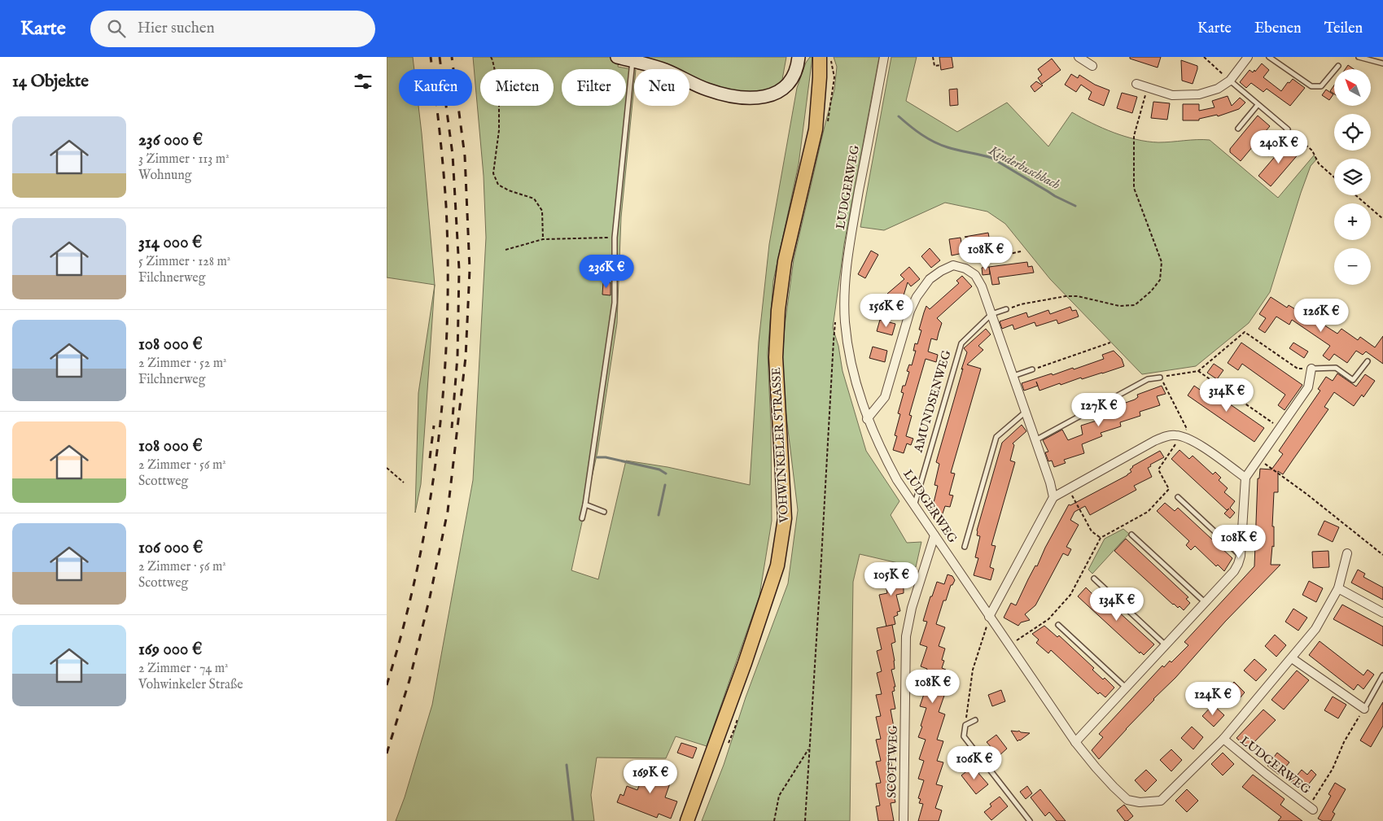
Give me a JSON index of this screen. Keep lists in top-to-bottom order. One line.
{"streets":{"main road":["VOHWINKELER STRASSE"],"street":["LUDGERWEG","SCOTTWEG"],"lane":["AMUNDSENWEG"]},"crossings":[["LUDGERWEG","AMUNDSENWEG"],["LUDGERWEG","SCOTTWEG"]],"water":["Kinderbuschbach"],"north":"top left","page":{"header":"Karte","search":"Hier suchen","nav":["Karte","Ebenen","Teilen"],"heading":"14 Objekte","map_buttons":["+","−"],"chip":["Kaufen","Mieten","Filter","Neu"],"list":[{"name":"236 000 €","note":"3 Zimmer · 113 m² · Wohnung"},{"name":"314 000 €","note":"5 Zimmer · 128 m² · Filchnerweg"},{"name":"108 000 €","note":"2 Zimmer · 52 m² · Filchnerweg"},{"name":"108 000 €","note":"2 Zimmer · 56 m² · Scottweg"},{"name":"106 000 €","note":"2 Zimmer · 56 m² · Scottweg"},{"name":"169 000 €","note":"2 Zimmer · 74 m² · Vohwinkeler Straße"}],"price":["240K €","108K €","236K €","156K €","126K €","314K €","127K €","108K €","105K €","134K €","108K €","124K €","106K €","169K €"]}}
